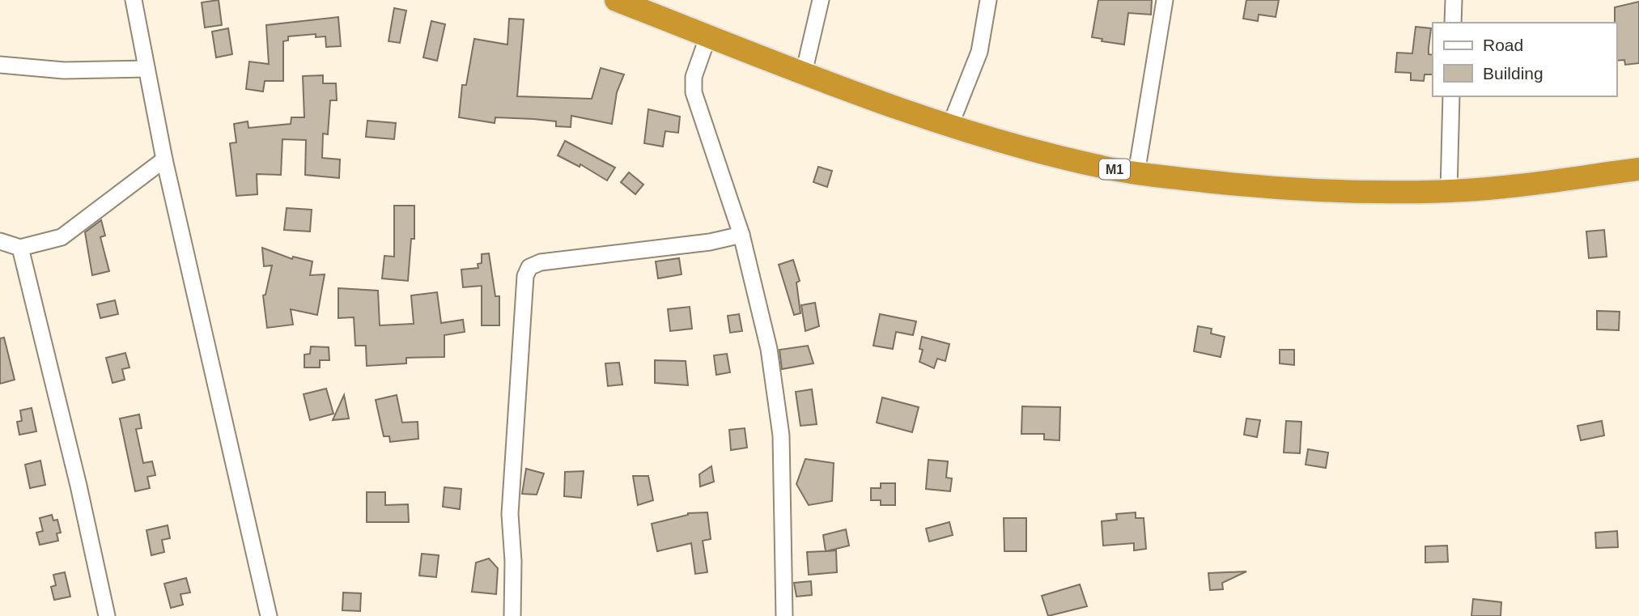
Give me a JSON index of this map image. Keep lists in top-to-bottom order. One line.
{"streets":{"highway":["M1"]},"legend":["Road","Building"]}
